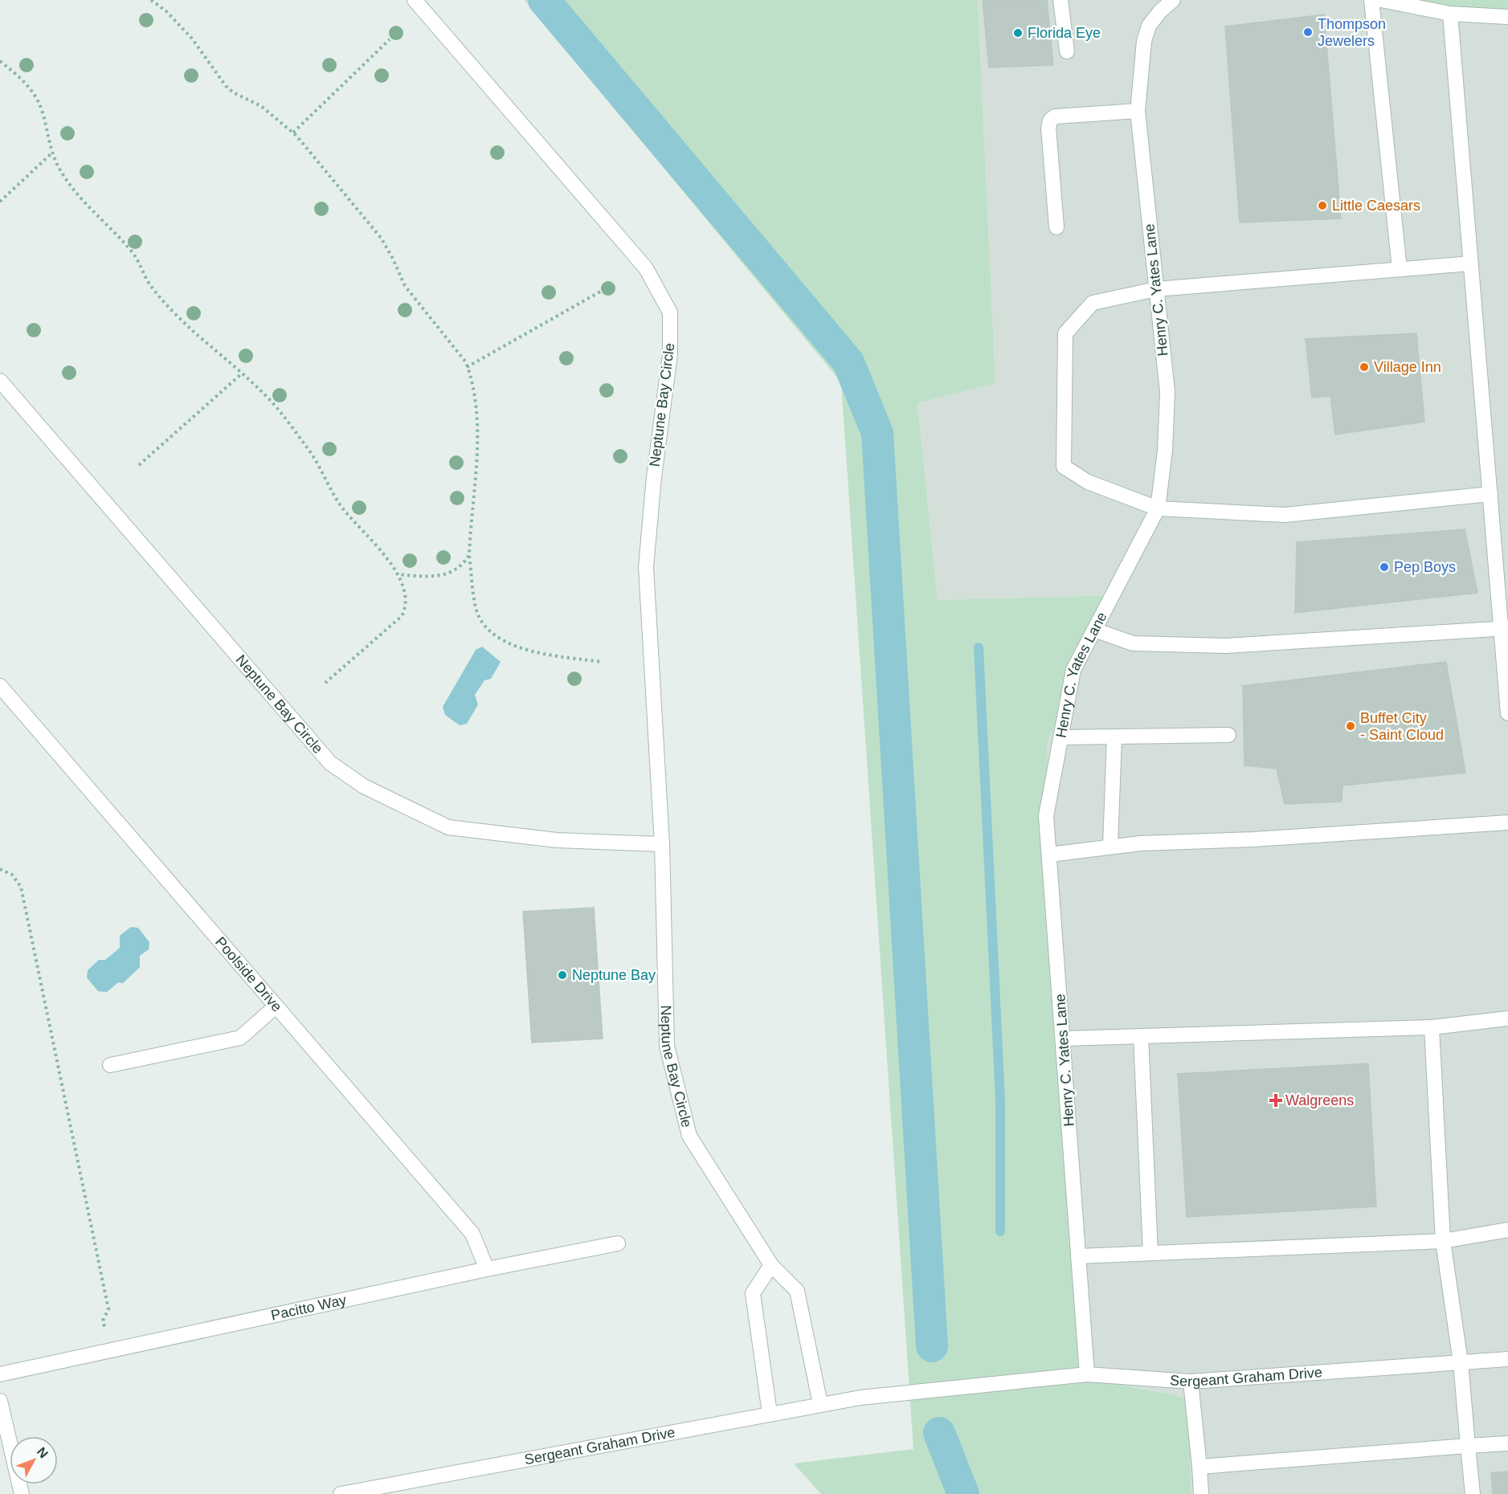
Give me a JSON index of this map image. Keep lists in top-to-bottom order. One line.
{"streets":{"street":["Henry C. Yates Lane","Neptune Bay Circle","Poolside Drive","Pacitto Way","Sergeant Graham Drive"]},"crossings":[["Henry C. Yates Lane","Sergeant Graham Drive"],["Neptune Bay Circle","Sergeant Graham Drive"],["Poolside Drive","Pacitto Way"]],"places":{"other":["Thompson Jewelers","Florida Eye","Little Caesars","Village Inn","Pep Boys","Buffet City - Saint Cloud","Neptune Bay"],"health":["Walgreens"]},"north":"top right"}
